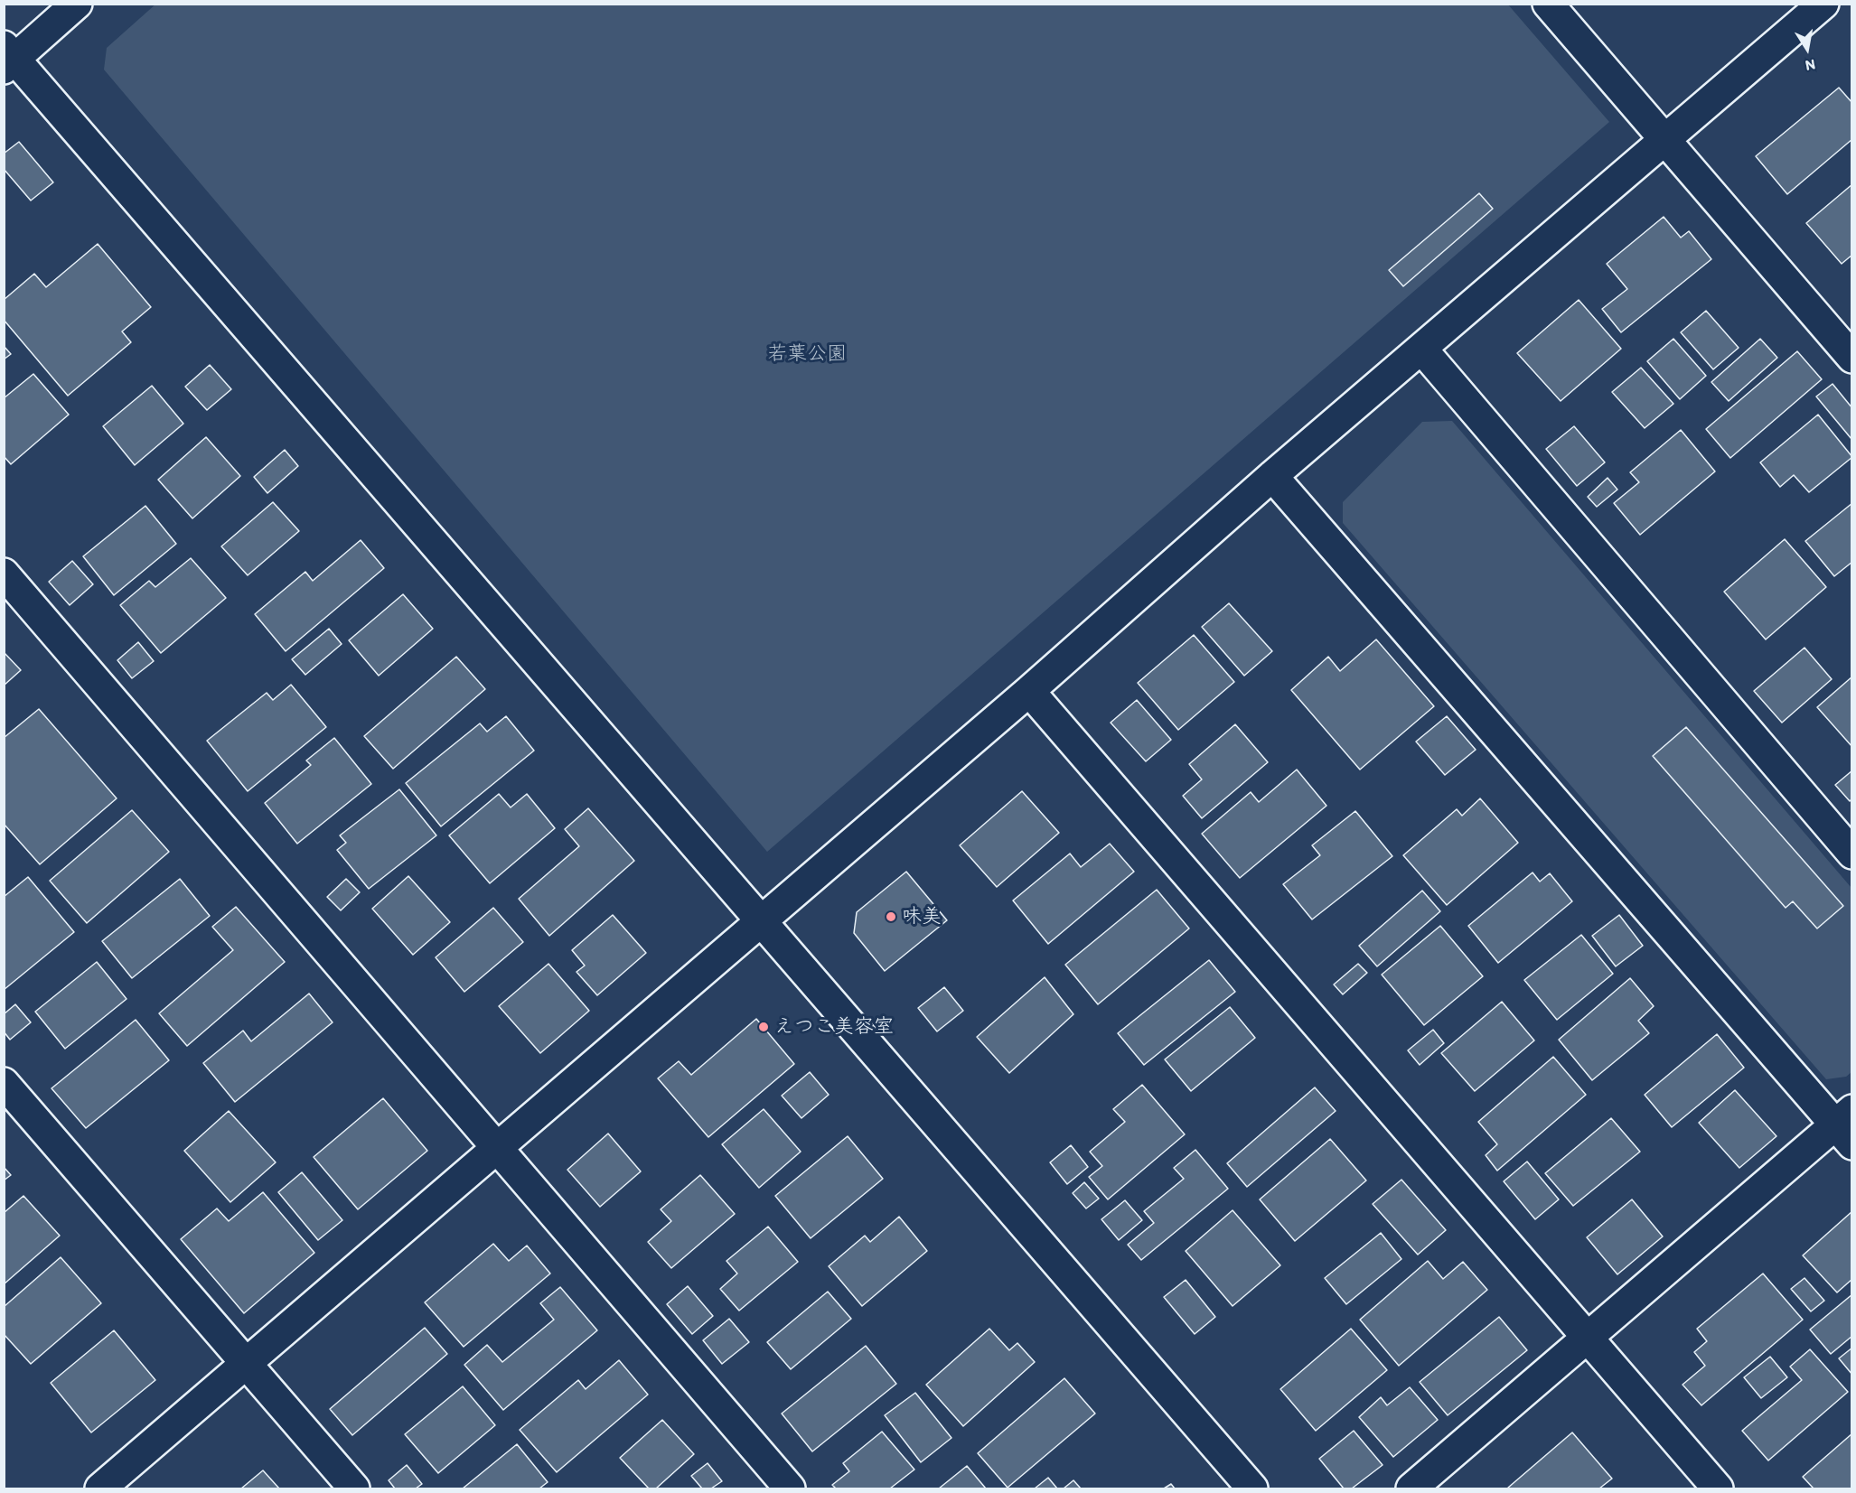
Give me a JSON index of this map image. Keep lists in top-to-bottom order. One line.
{"parks":["若葉公園"],"places":["味美","えつこ美容室"],"north":"bottom"}
